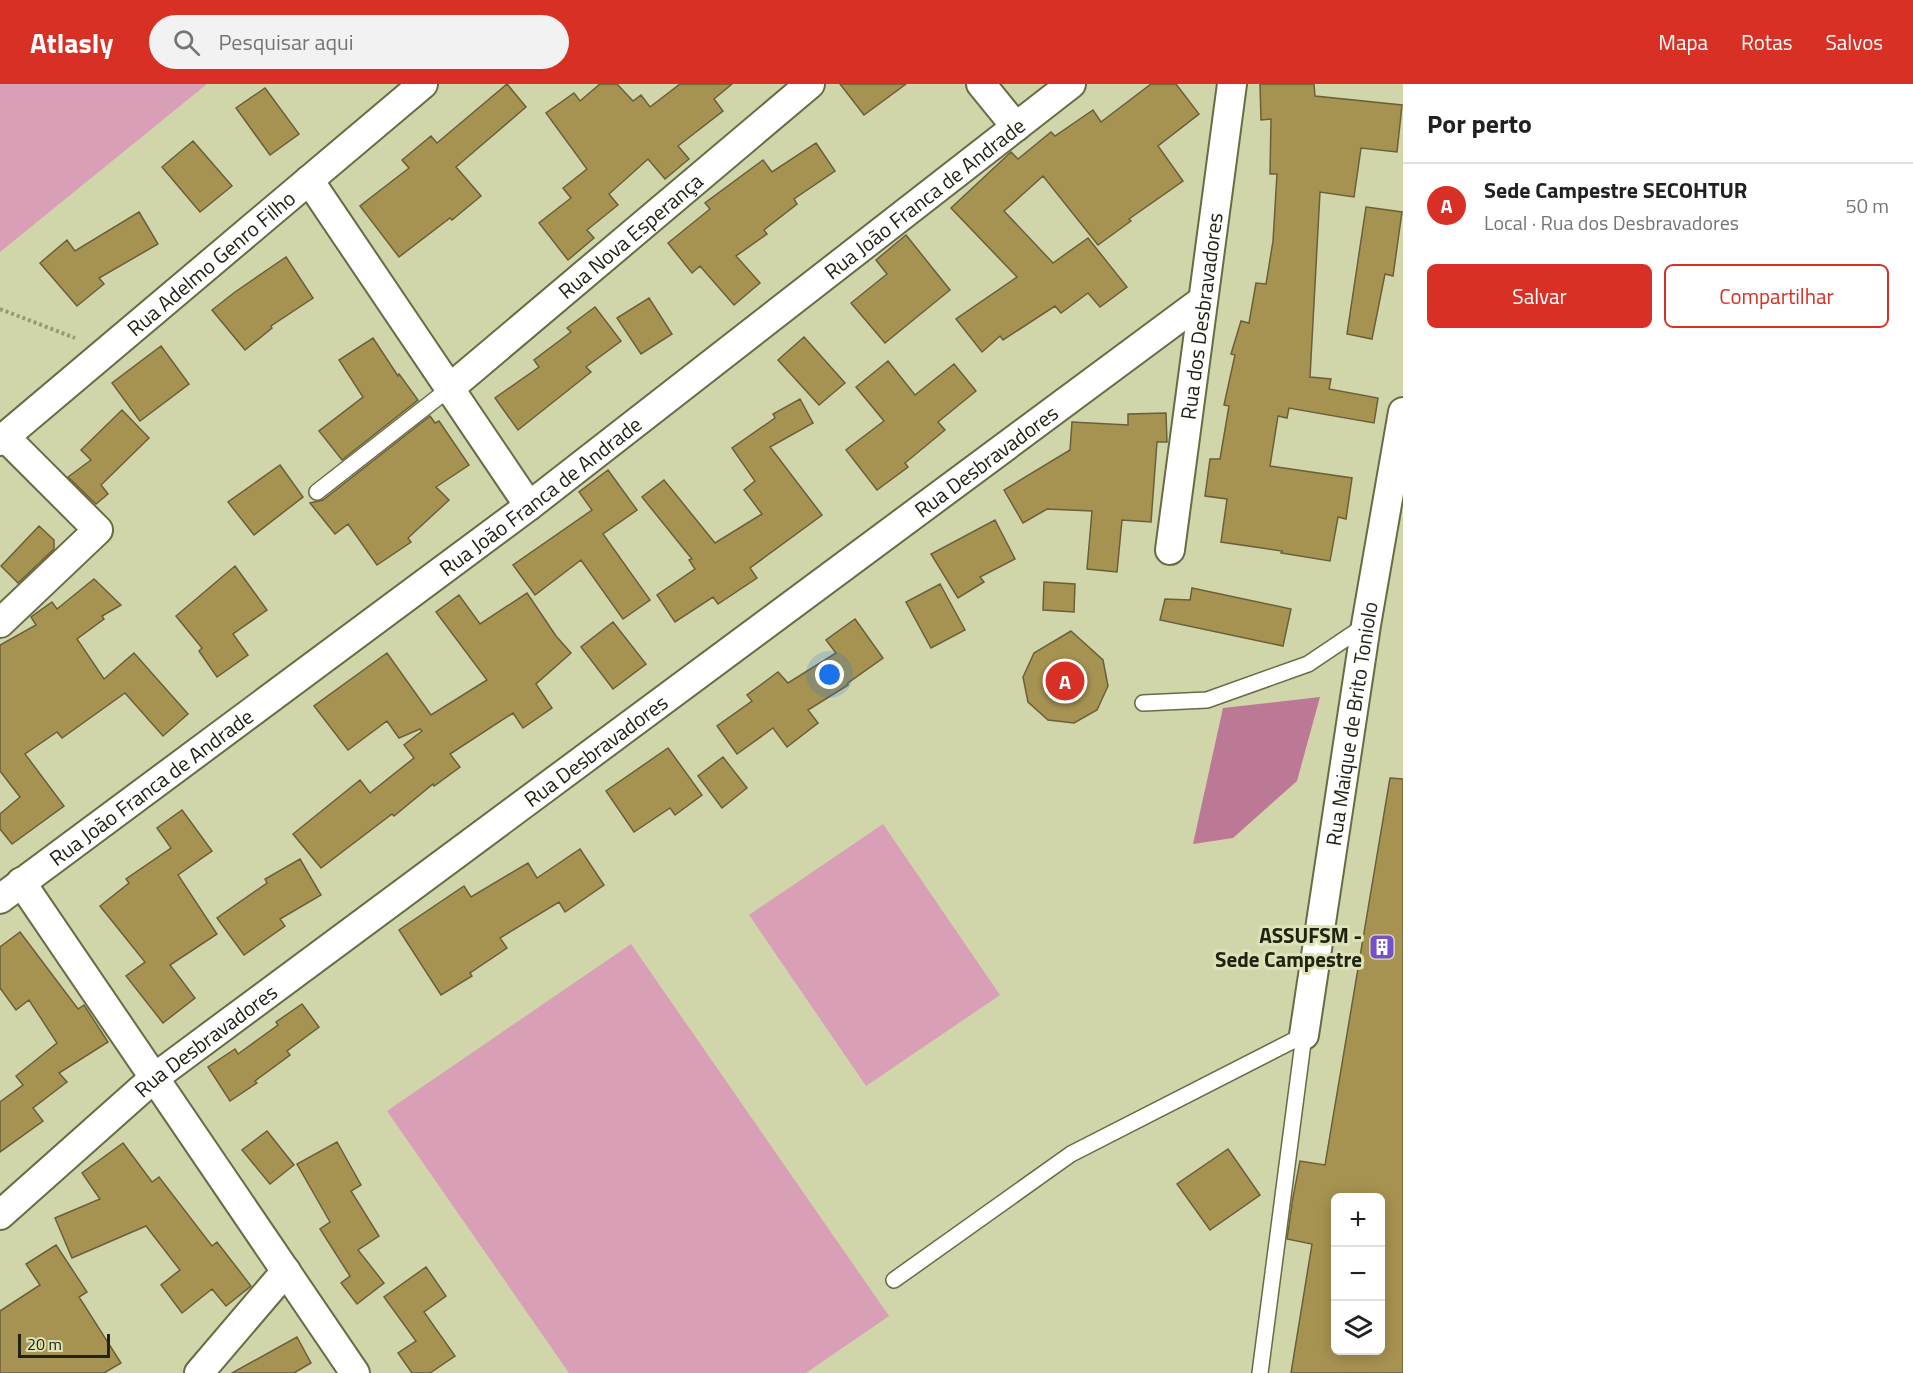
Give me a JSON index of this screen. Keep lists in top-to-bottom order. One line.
{"streets":{"street":["Rua João Franca de Andrade","Rua Nova Esperança","Rua Adelmo Genro Filho","Rua dos Desbravadores","Rua Desbravadores","Rua Maique de Brito Toniolo"]},"crossings":[["Rua dos Desbravadores","Rua Desbravadores"]],"places":{"building":["ASSUFSM - Sede Campestre"]},"scale_bar":"20 m","page":{"header":"Atlasly","search":"Pesquisar aqui","nav":["Mapa","Rotas","Salvos"],"heading":"Por perto","list":[{"mark":"A","name":"Sede Campestre SECOHTUR","note":"Local · Rua dos Desbravadores","value":"50 m"}],"buttons":["Salvar","Compartilhar"],"pins":"A","map_buttons":["+","−"],"scale":"20 m"}}
